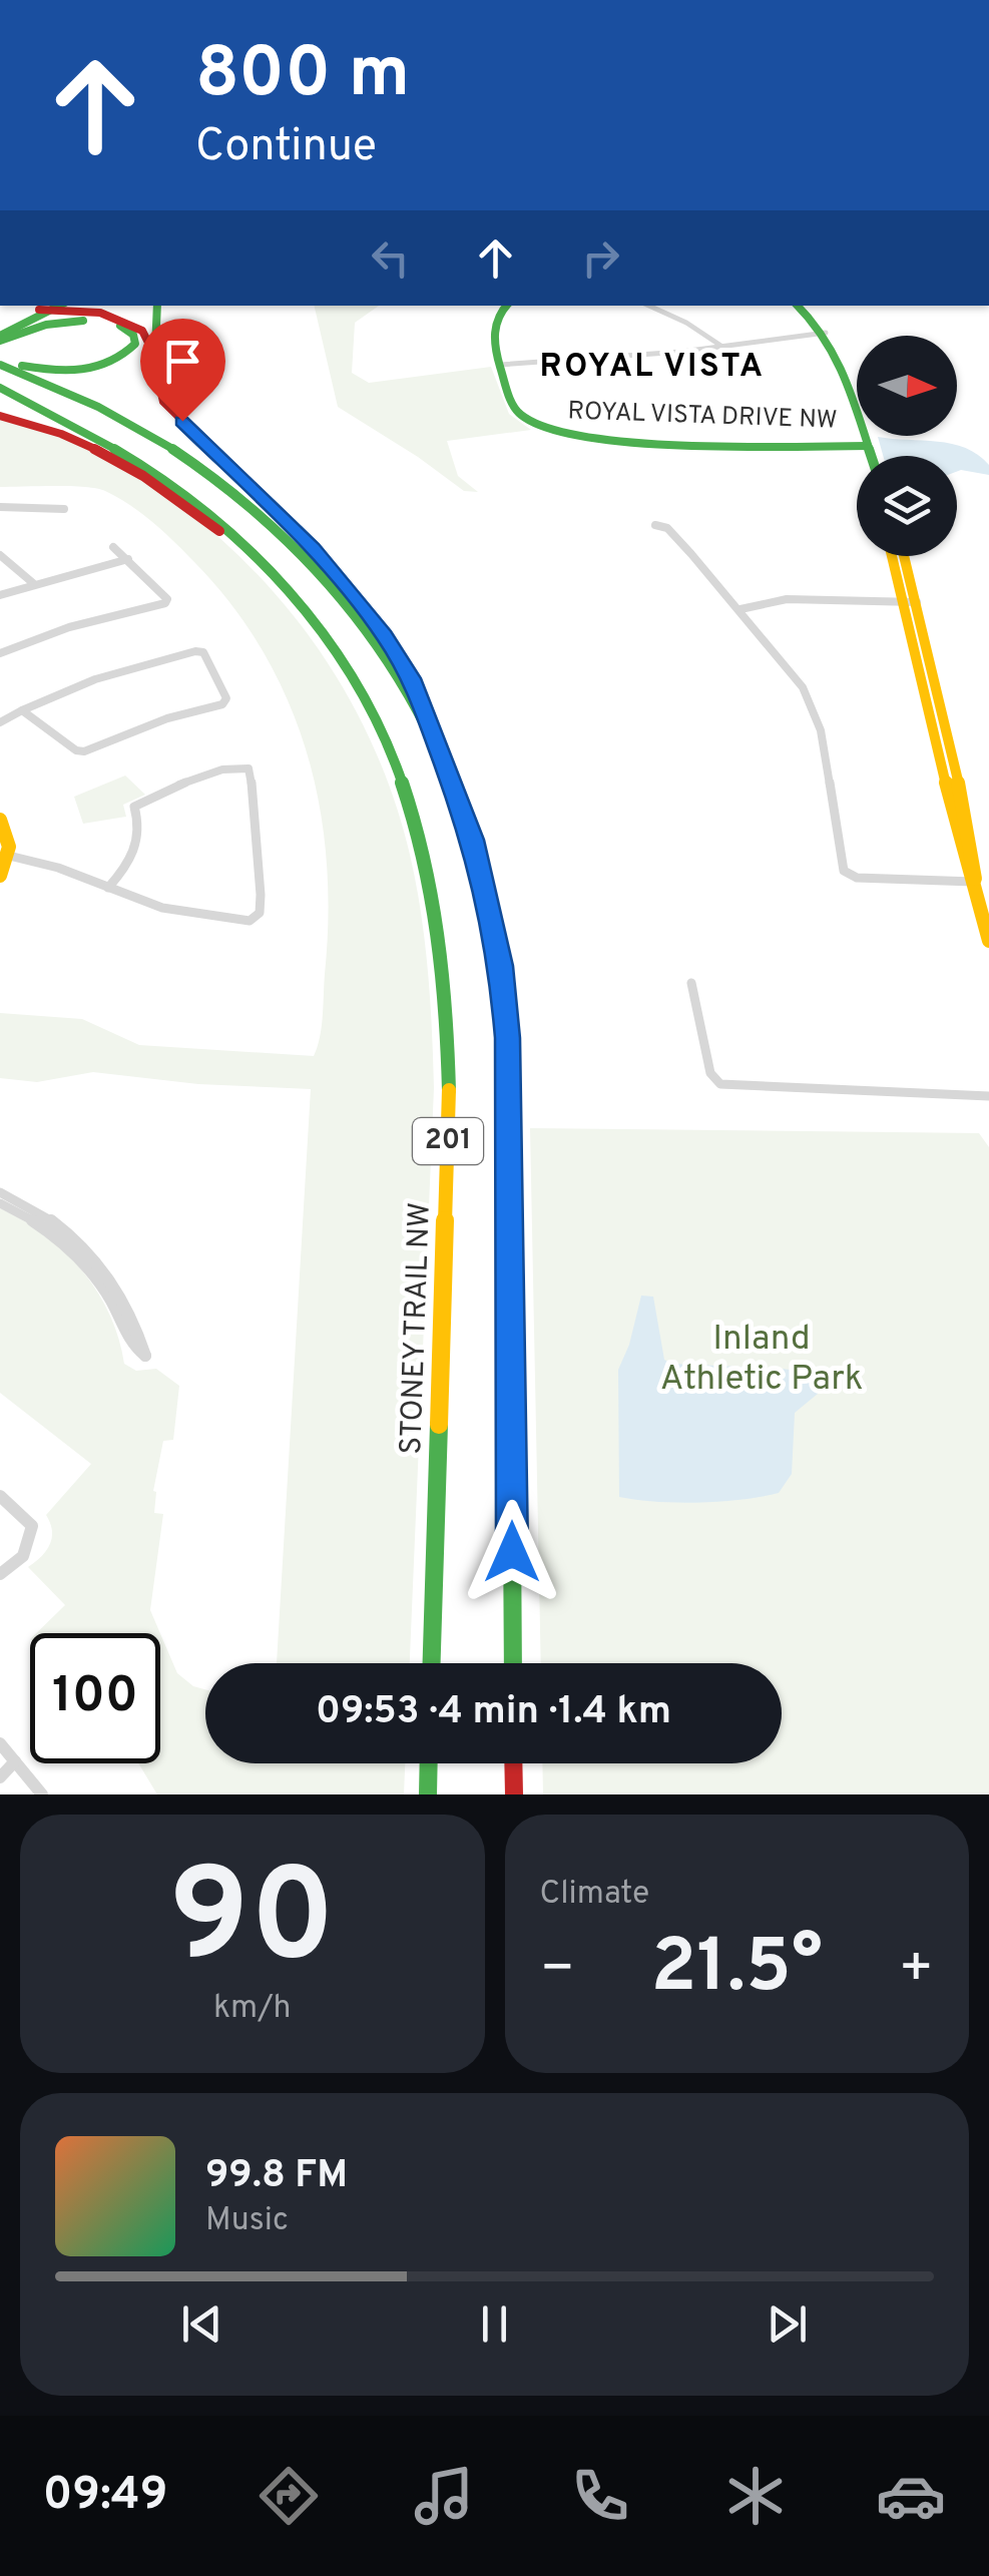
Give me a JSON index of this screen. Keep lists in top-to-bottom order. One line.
{"streets":{"main road":["ROYAL VISTA DRIVE NW","201","STONEY TRAIL NW"]},"districts":["ROYAL VISTA"],"parks":["Inland Athletic Park"],"north":"right","page":{"turn":["800 m","Continue"],"limit":"100","trip":"09:53 · 4 min · 1.4 km","tile":[["90","km/h"],"Climate"],"heat":["−","21.5°","+"],"song":["99.8 FM","Music"],"tabs":"09:49"}}
